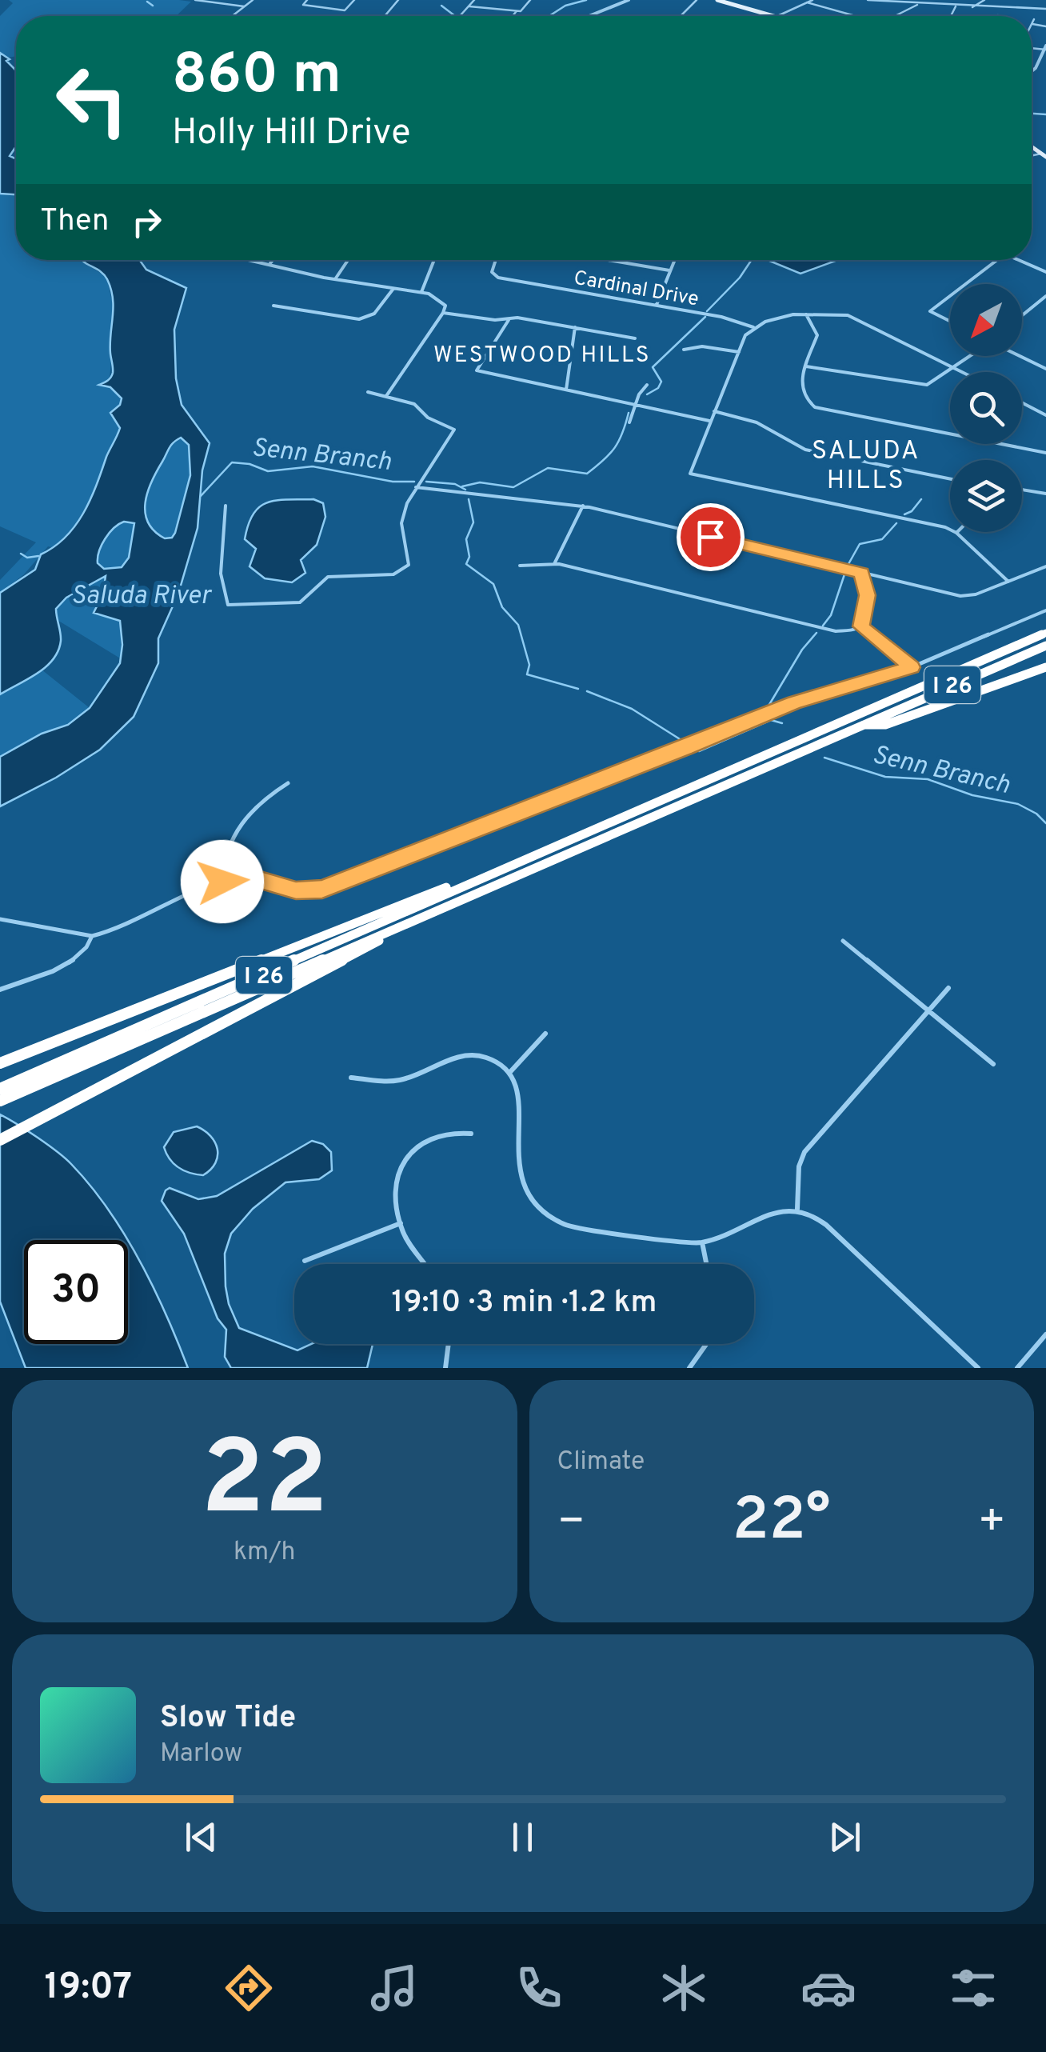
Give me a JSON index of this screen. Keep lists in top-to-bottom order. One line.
{"streets":{"highway":["I 26"],"street":["Cardinal Drive"]},"districts":["WESTWOOD HILLS","SALUDA HILLS"],"water":["Senn Branch","Saluda River"],"north":"bottom left","page":{"turn":["860 m","Holly Hill Drive"],"then":"Then","limit":"30","trip":"19:10 · 3 min · 1.2 km","tile":[["22","km/h"],"Climate"],"heat":["−","22°","+"],"song":["Slow Tide","Marlow"],"tabs":"19:07"}}
